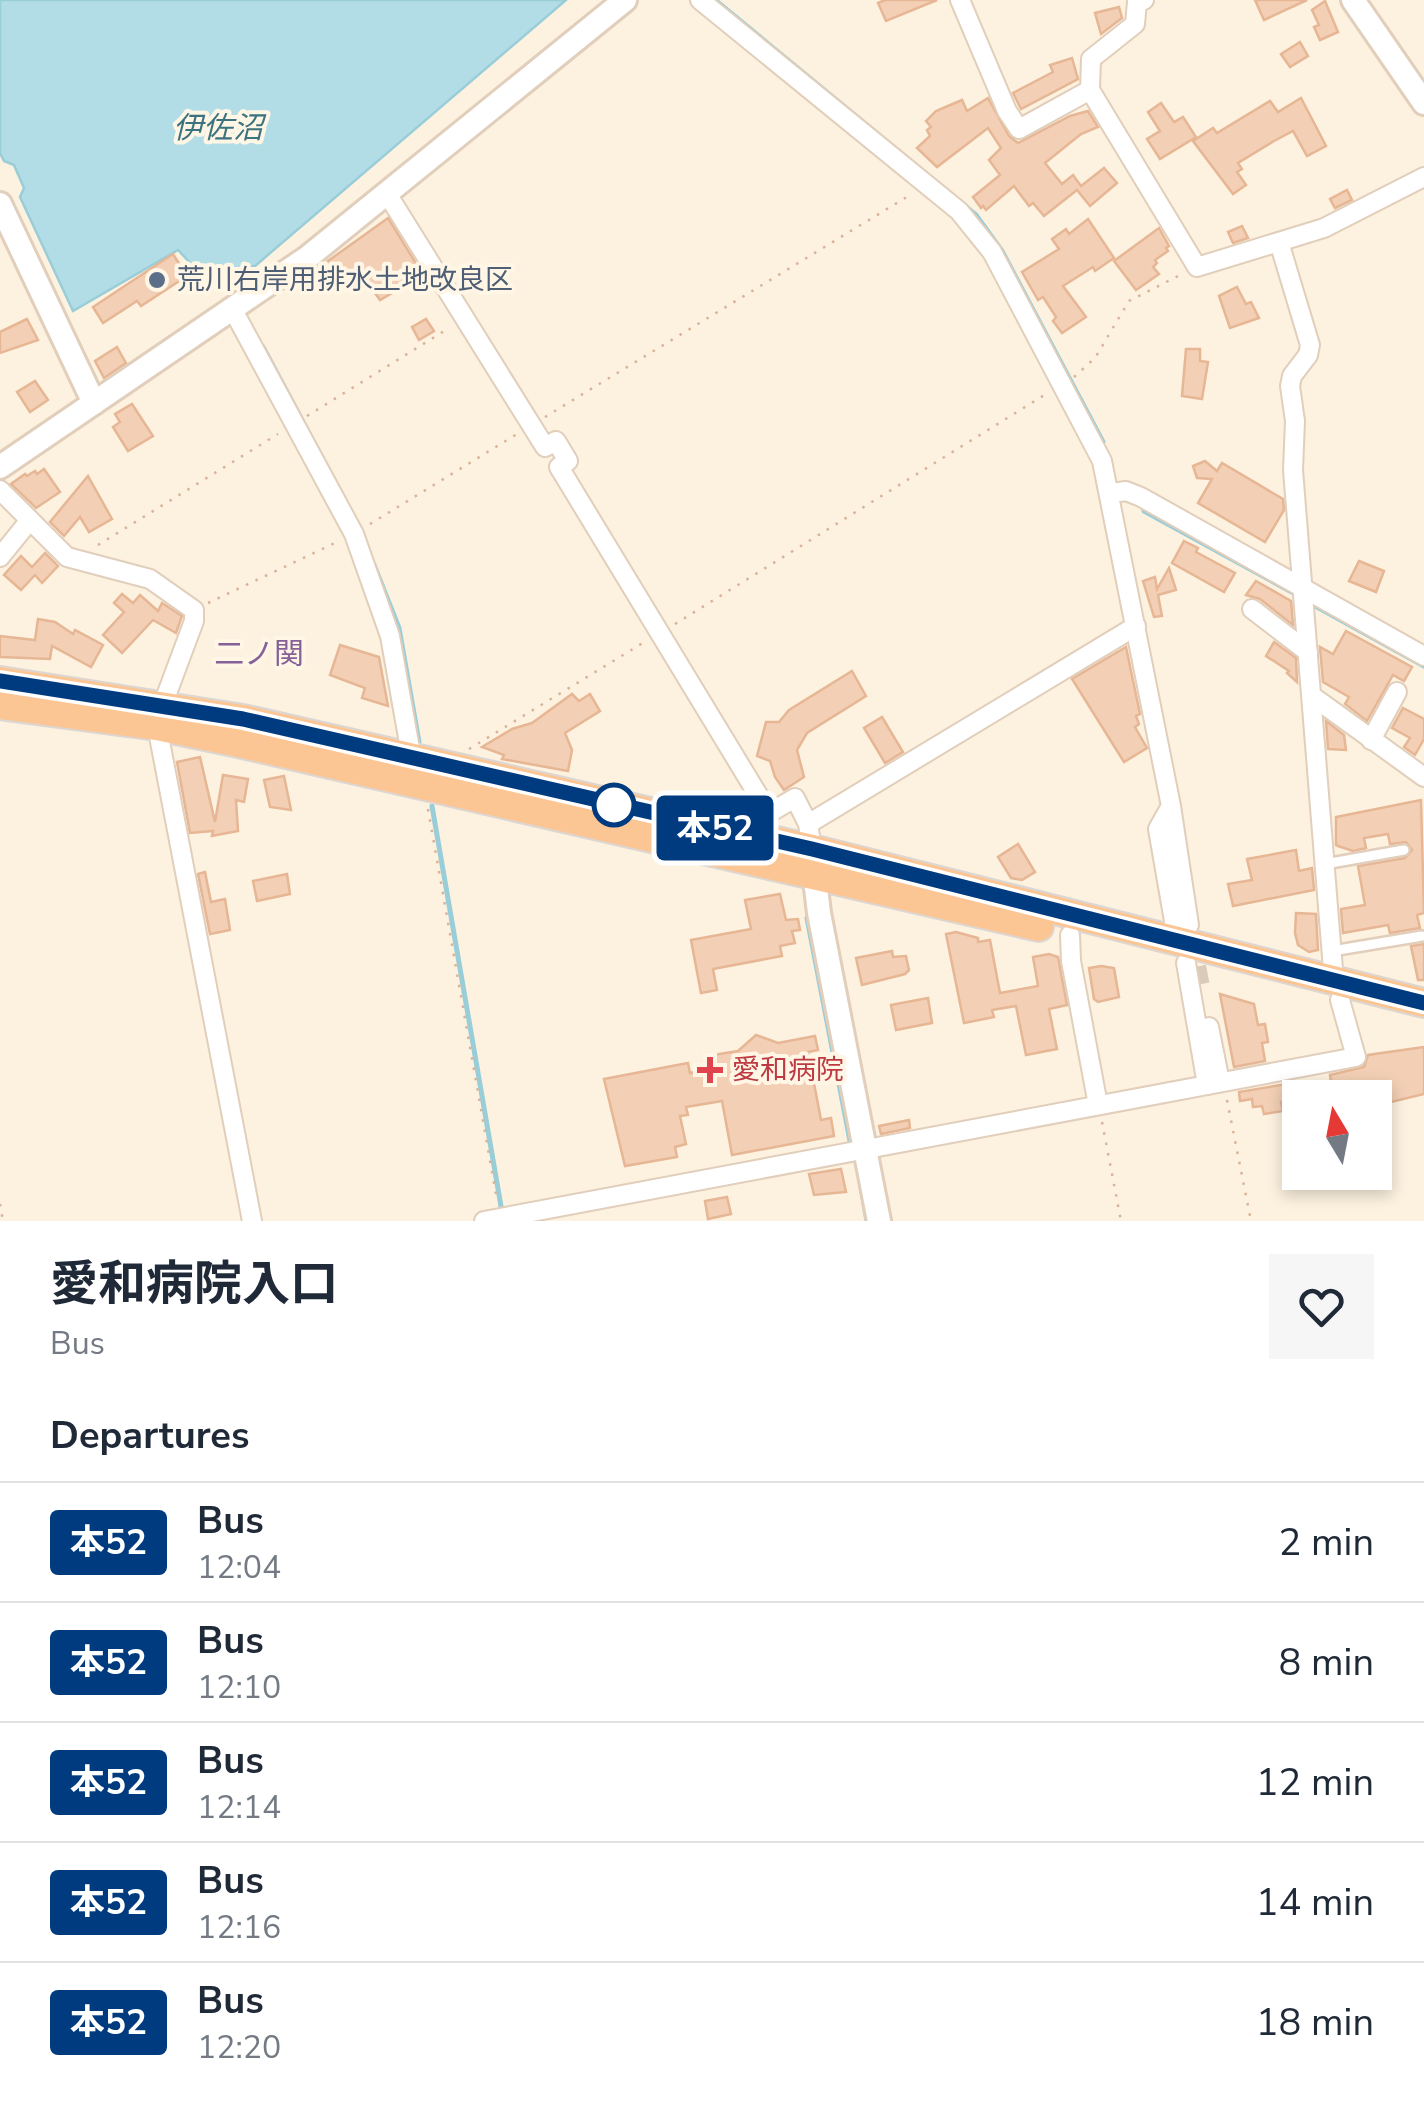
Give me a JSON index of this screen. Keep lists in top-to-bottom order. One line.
{"districts":["二ノ関"],"water":["伊佐沼"],"places":{"other":["荒川右岸用排水土地改良区"],"health":["愛和病院"]},"lines":["bus line 本52"],"north":"top","page":{"on_map":"本52","heading":[["愛和病院入口","Bus"],"Departures"],"list":[{"mark":"本52","name":"Bus","note":"12:04","value":"2 min"},{"mark":"本52","name":"Bus","note":"12:10","value":"8 min"},{"mark":"本52","name":"Bus","note":"12:14","value":"12 min"},{"mark":"本52","name":"Bus","note":"12:16","value":"14 min"},{"mark":"本52","name":"Bus","note":"12:20","value":"18 min"}]}}
